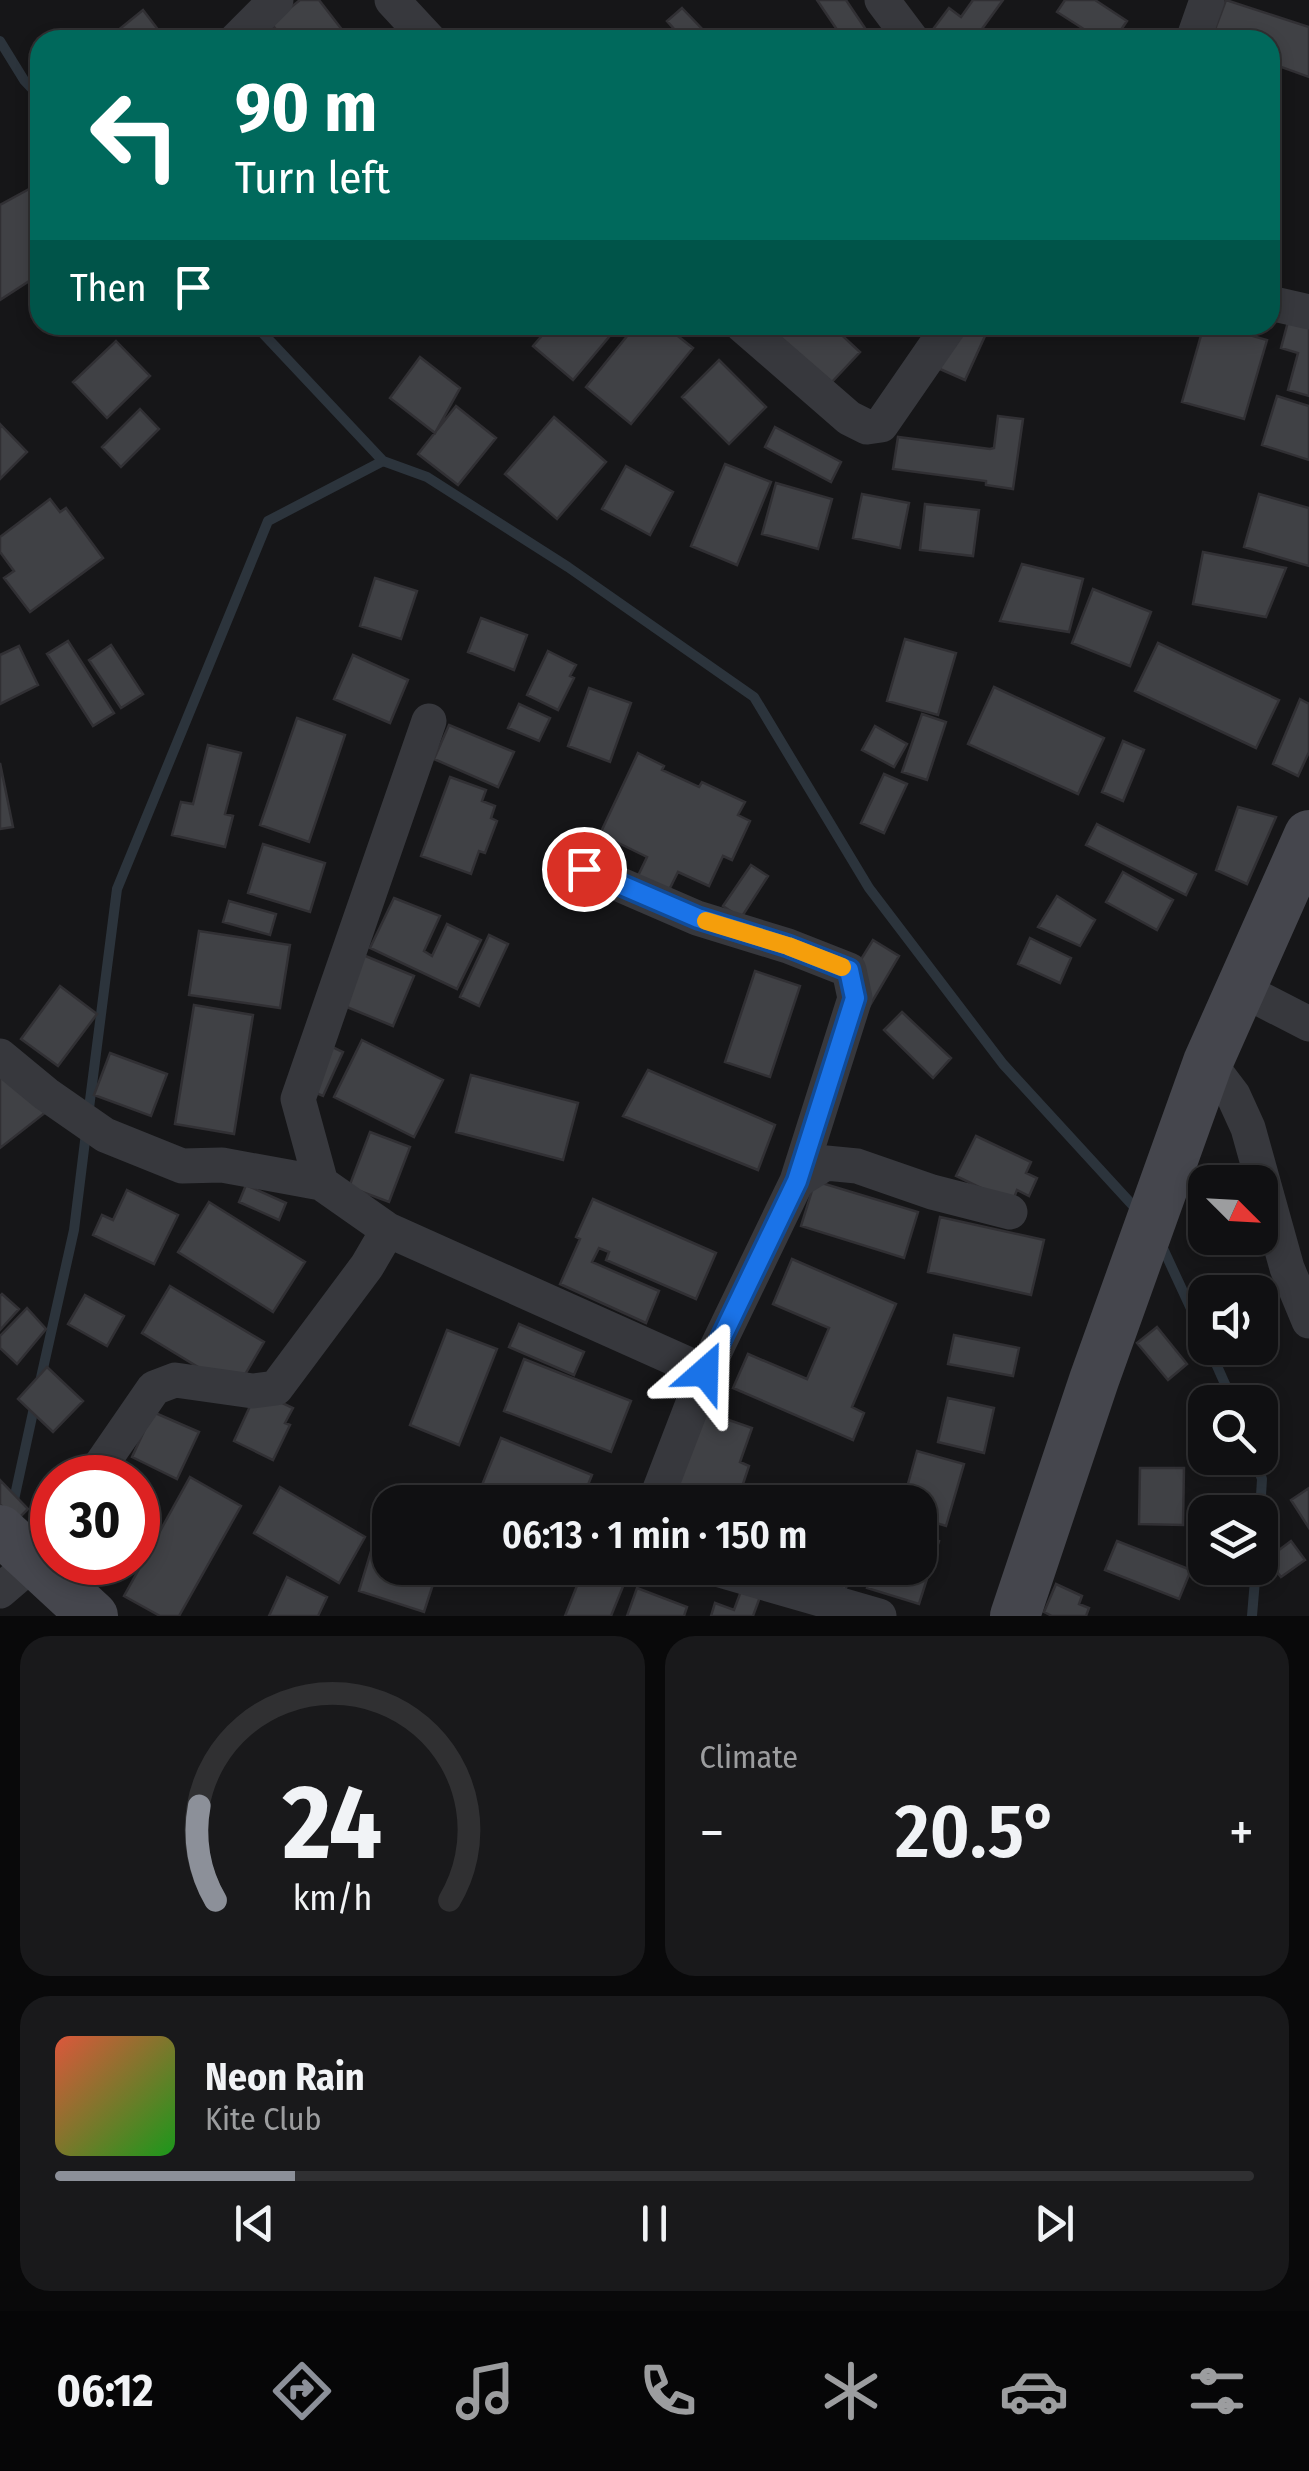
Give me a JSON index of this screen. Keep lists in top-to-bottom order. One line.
{"north":"bottom right","page":{"turn":["90 m","Turn left"],"then":"Then","limit":"30","trip":"06:13 · 1 min · 150 m","tile":"Climate","heat":["−","20.5°","+"],"song":["Neon Rain","Kite Club"],"tabs":"06:12","gauge":["24","km/h"]}}
